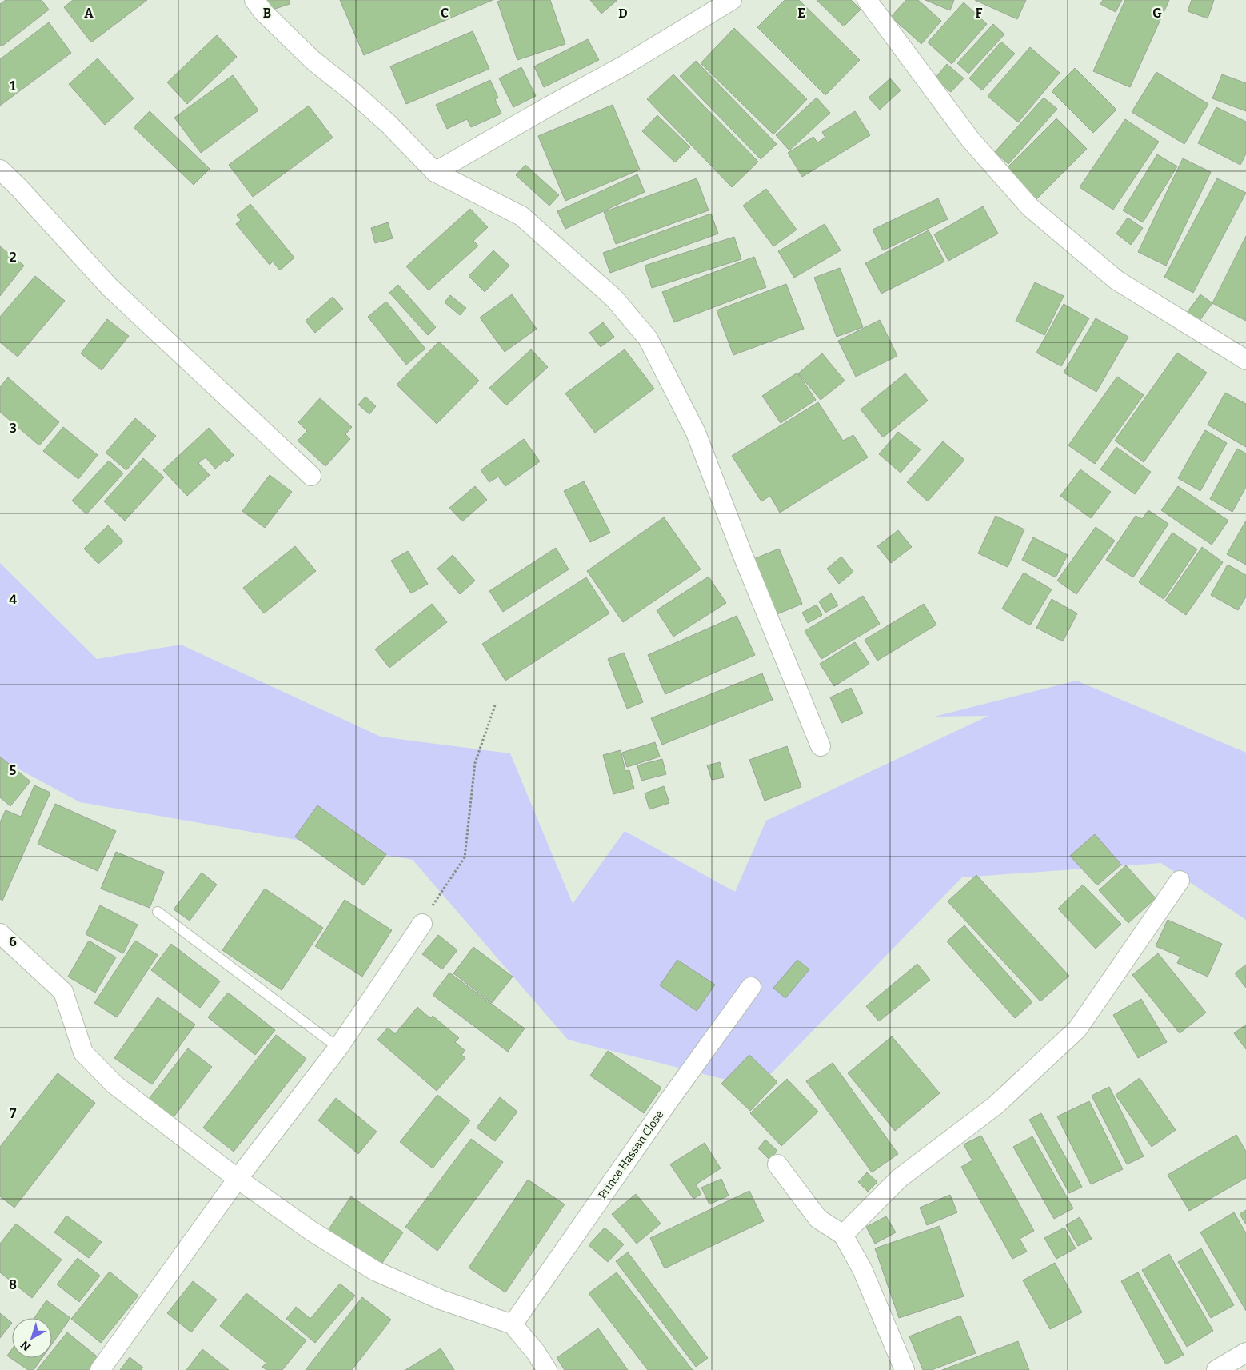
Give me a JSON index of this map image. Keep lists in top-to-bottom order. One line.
{"streets":{"street":["Prince Hassan Close"]},"north":"bottom left","grid":{"columns":["A","B","C","D","E","F","G"],"rows":["1","2","3","4","5","6","7","8"]}}
